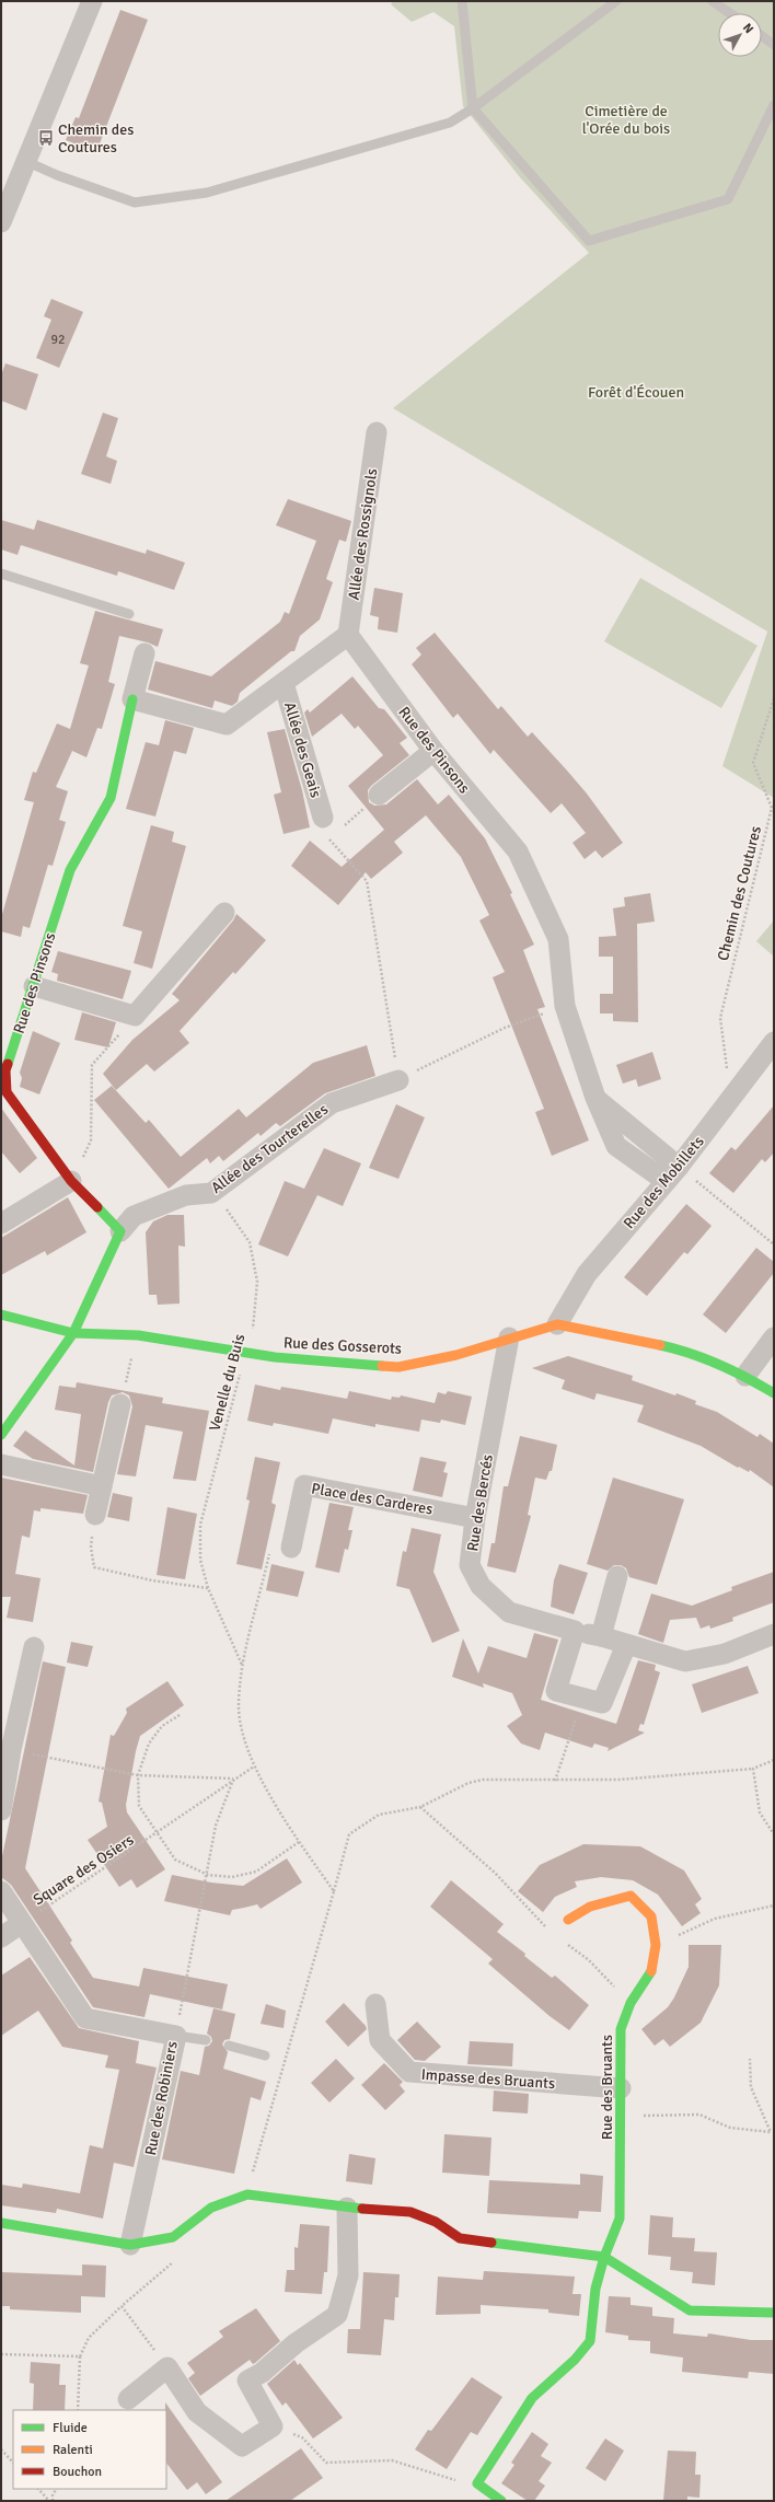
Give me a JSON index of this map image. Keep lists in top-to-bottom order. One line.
{"streets":{"street":["Allée des Rossignols","Allée des Geais","Rue des Pinsons","Allée des Tourterelles","Rue des Mobillets","Rue des Gosserots","Place des Carderes","Rue des Bercés","Impasse des Bruants","Rue des Bruants","Rue des Robiniers"],"path":["Chemin des Coutures","Venelle du Buis","Square des Osiers"]},"crossings":[["Allée des Rossignols","Rue des Pinsons"],["Rue des Pinsons","Allée des Tourterelles"],["Rue des Pinsons","Rue des Mobillets"],["Chemin des Coutures","Rue des Mobillets"],["Allée des Tourterelles","Venelle du Buis"],["Rue des Mobillets","Rue des Gosserots"],["Rue des Gosserots","Venelle du Buis"],["Rue des Gosserots","Rue des Bercés"],["Place des Carderes","Rue des Bercés"],["Square des Osiers","Rue des Robiniers"],["Impasse des Bruants","Rue des Bruants"]],"parks":["Cimetière de l'Orée du bois","Forêt d'Écouen"],"places":{"bus stop":["Chemin des Coutures"]},"house_numbers":["92"],"legend":["Fluide","Ralenti","Bouchon"],"north":"top right"}
